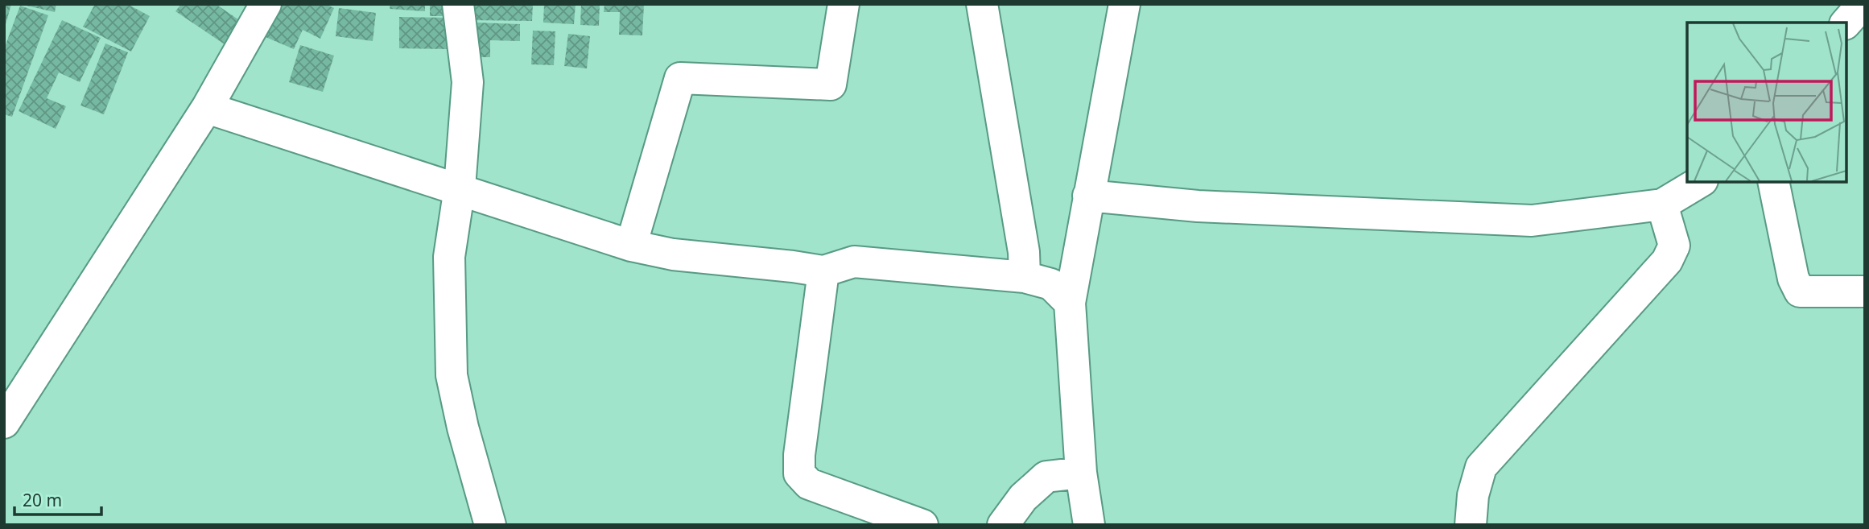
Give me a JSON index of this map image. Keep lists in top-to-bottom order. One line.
{"scale_bar":"20 m"}
